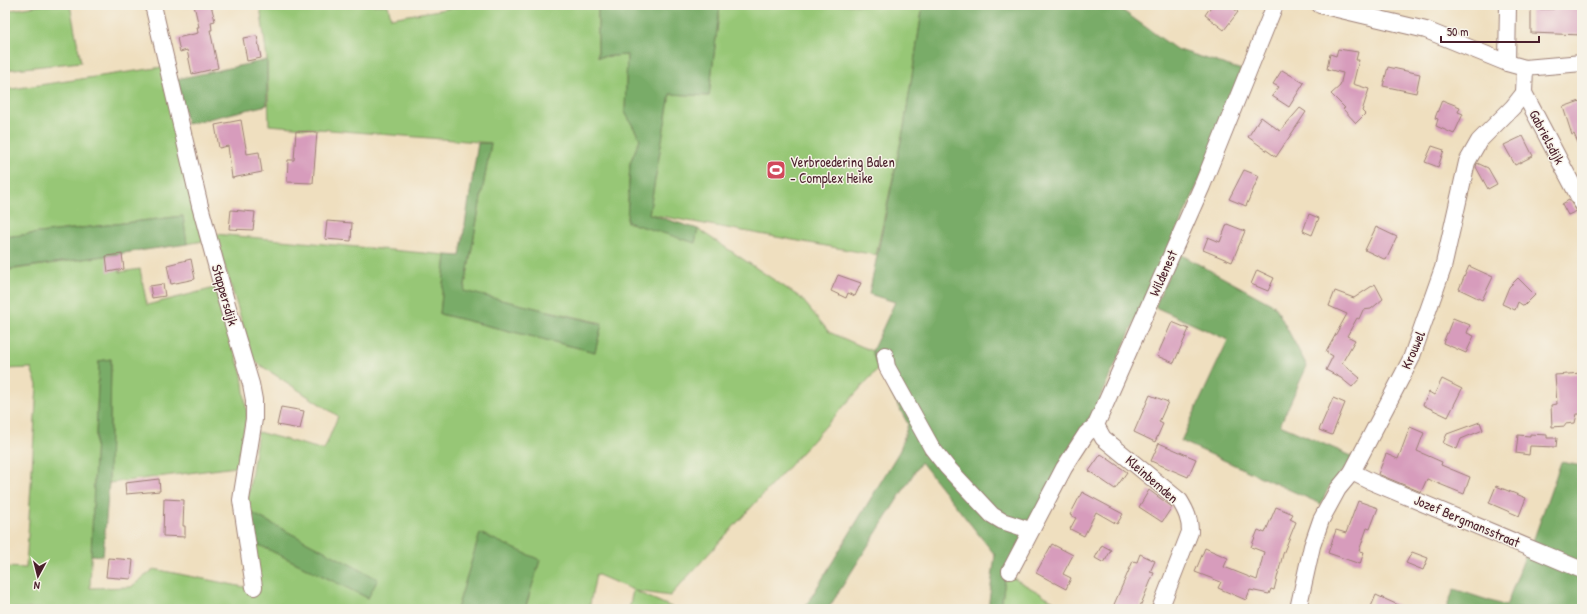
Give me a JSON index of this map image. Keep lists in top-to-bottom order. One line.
{"streets":{"street":["Gabrielsdijk","Wildenest","Stappersdijk","Krouwel","Kleinbemden","Jozef Bergmansstraat"]},"crossings":[["Gabrielsdijk","Krouwel"],["Wildenest","Kleinbemden"],["Krouwel","Jozef Bergmansstraat"]],"places":{"sports":["Verbroedering Balen - Complex Heike"]},"scale_bar":"50 m","north":"bottom"}
